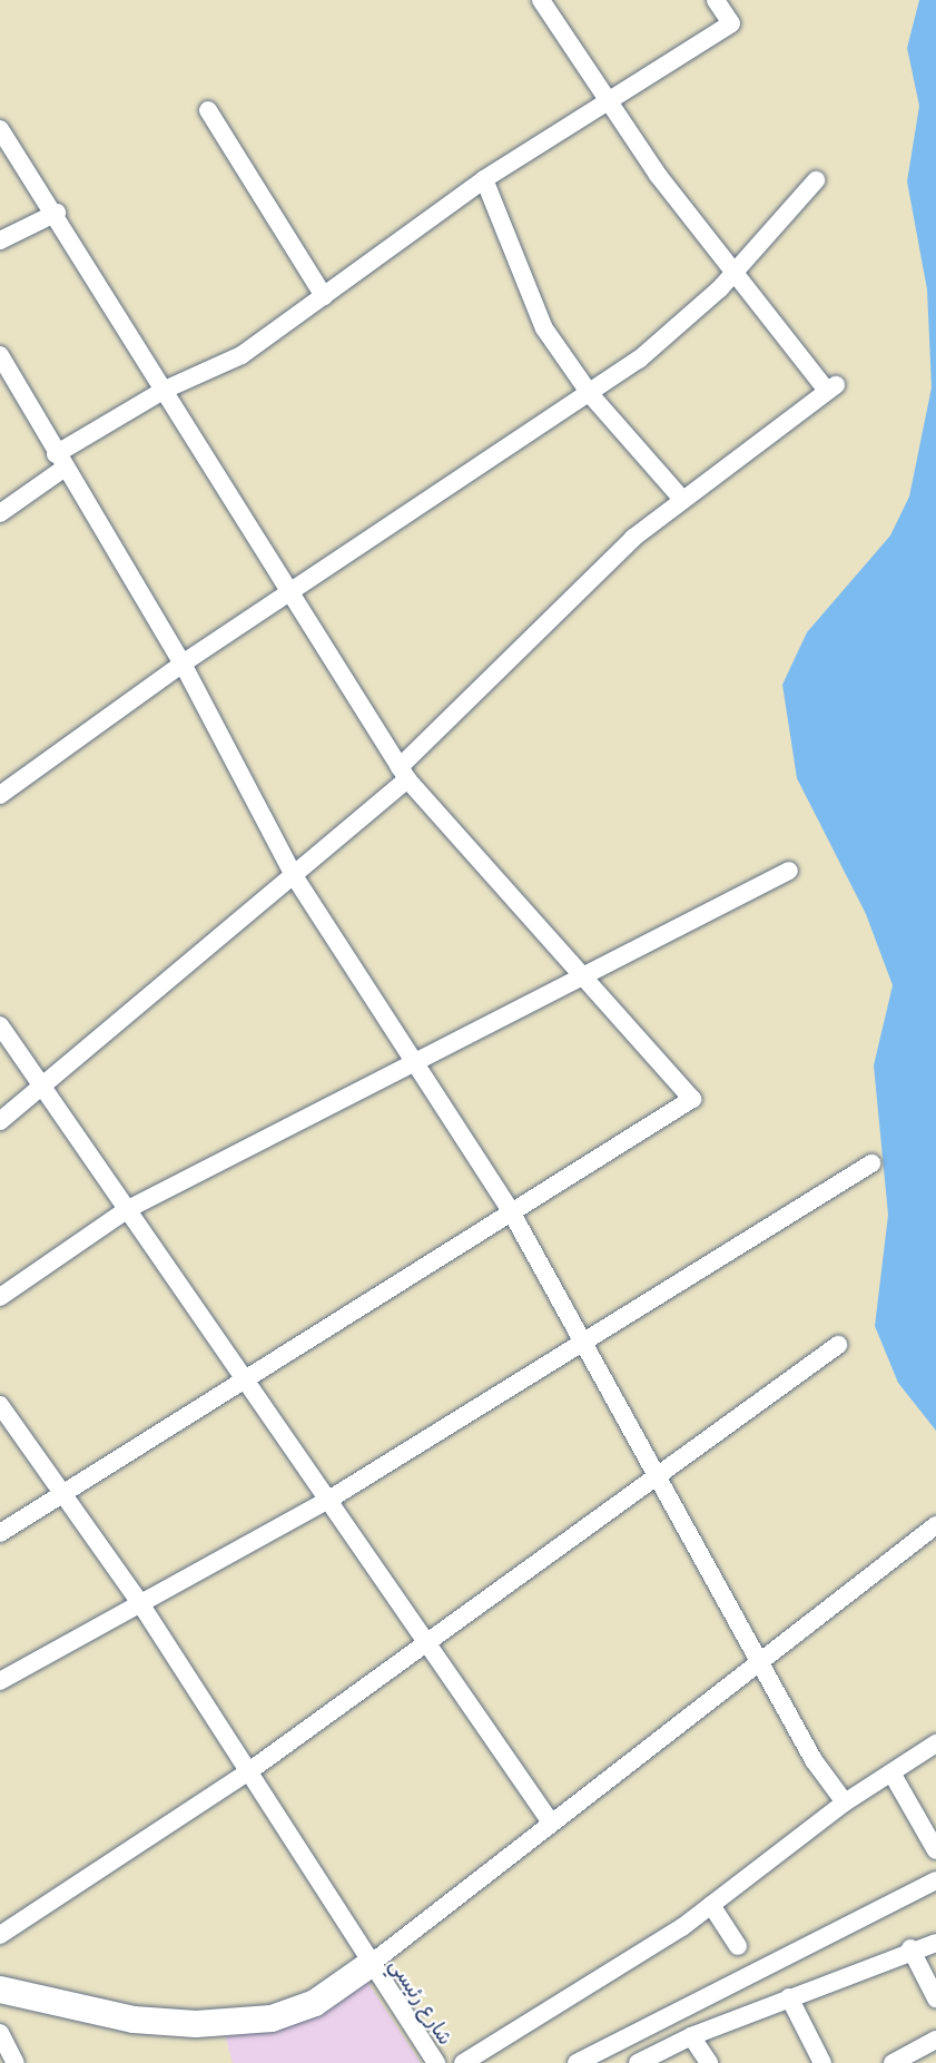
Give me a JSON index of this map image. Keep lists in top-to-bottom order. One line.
{"streets":{"street":["شارع رئيسي"]}}
